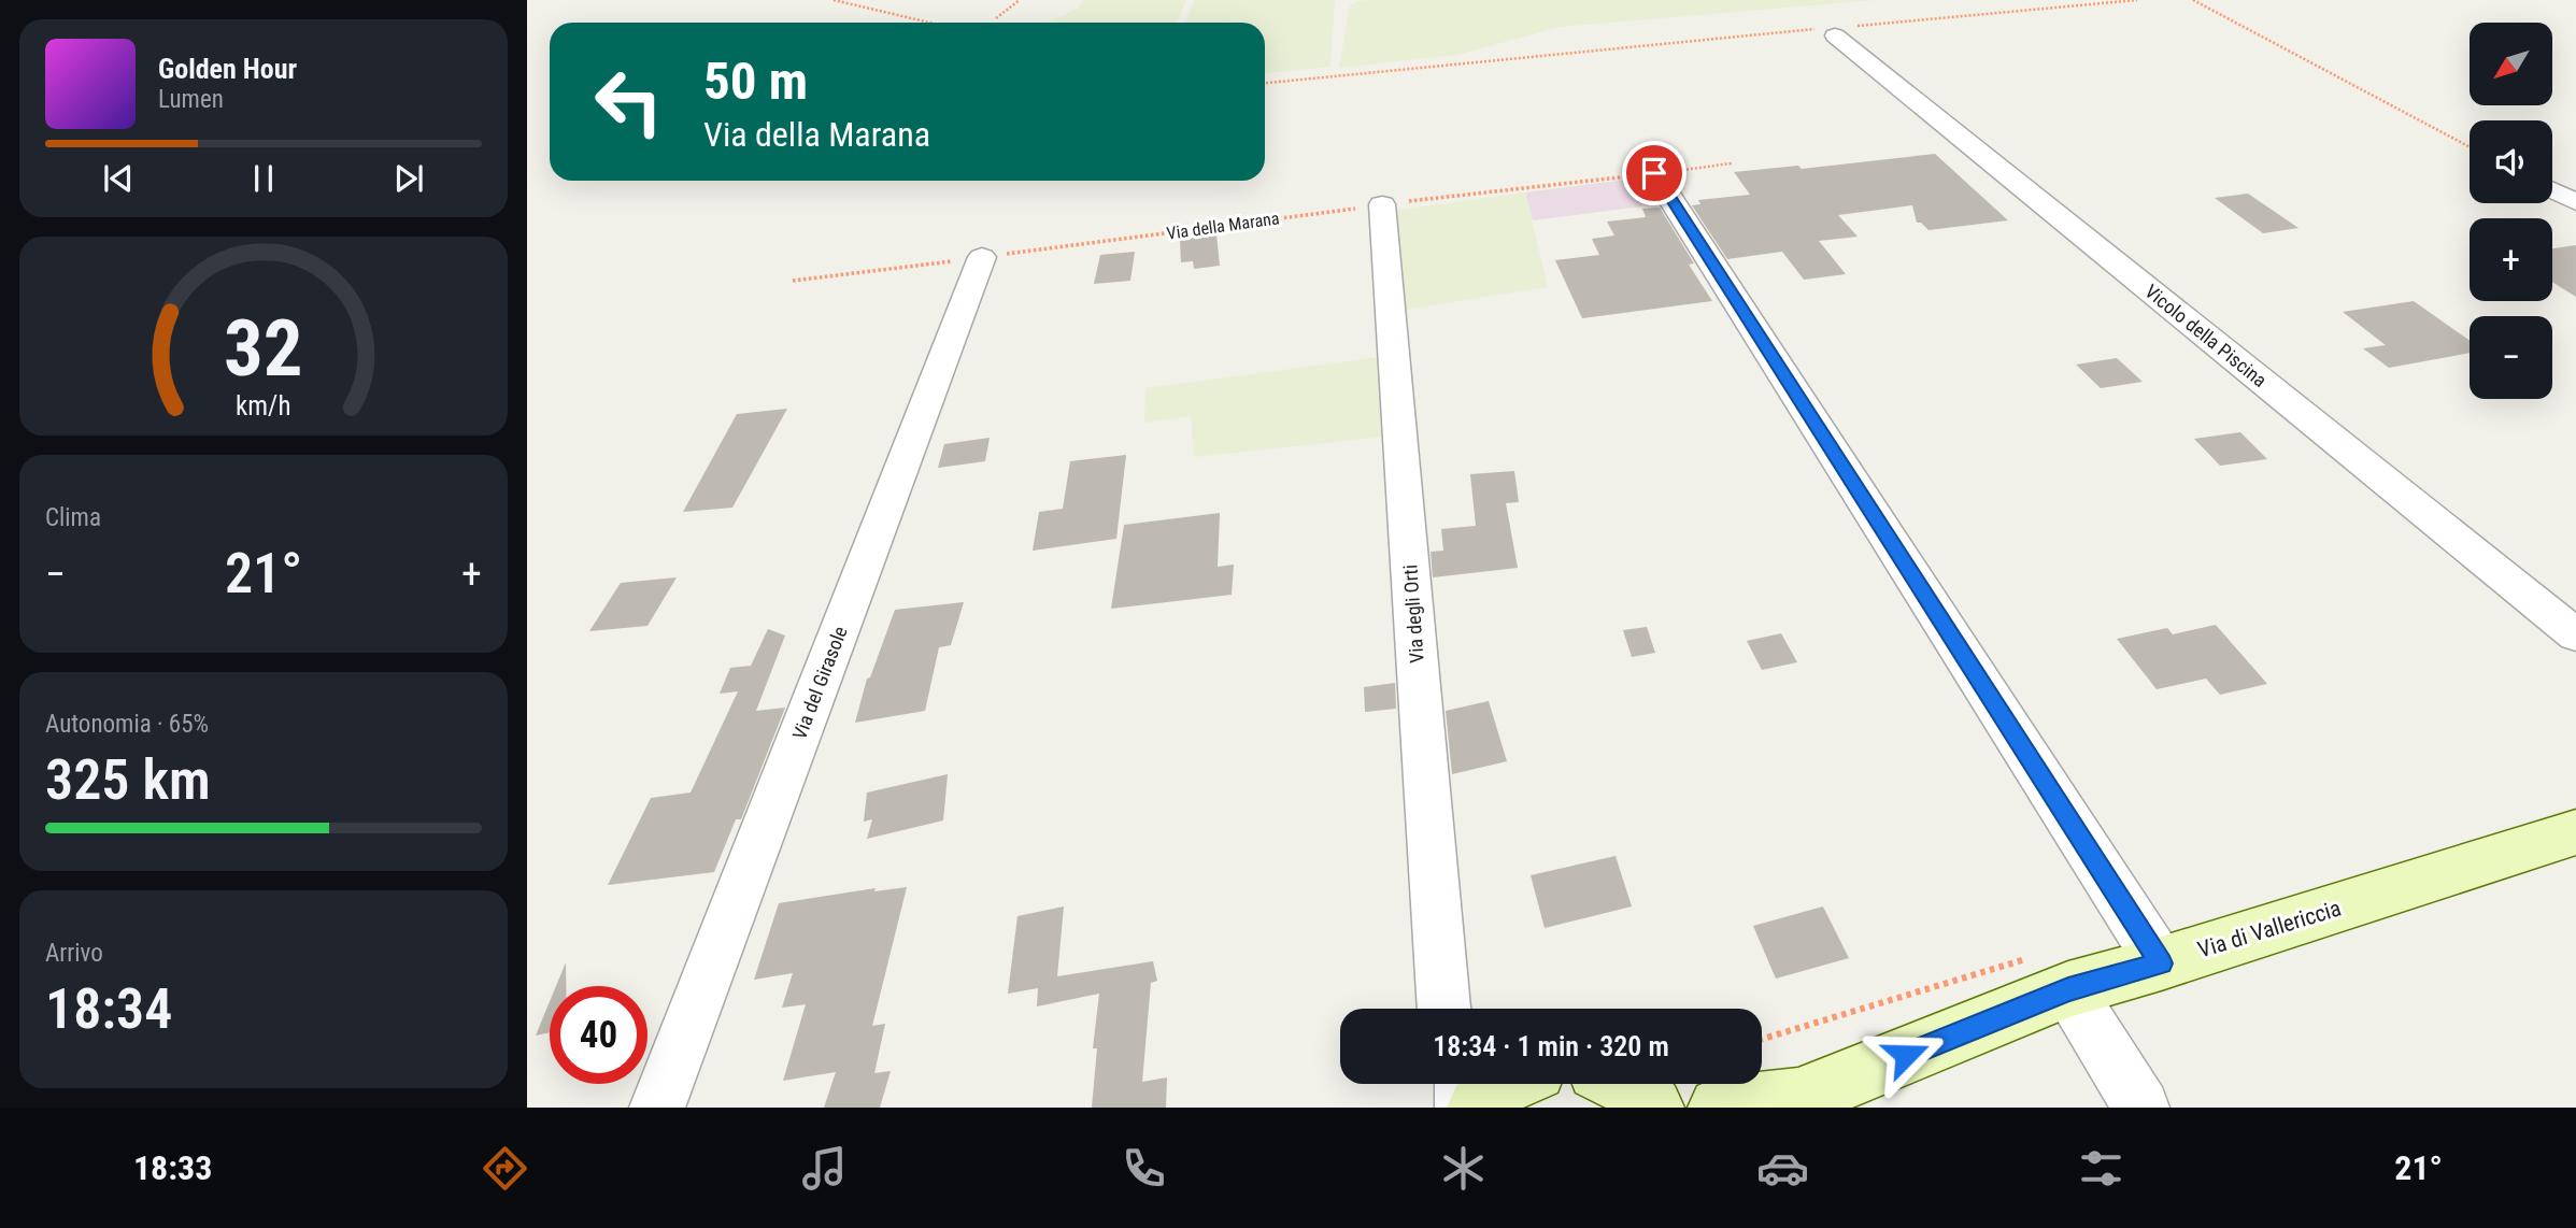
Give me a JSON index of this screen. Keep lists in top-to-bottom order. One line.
{"streets":{"street":["Vicolo della Piscina","Via degli Orti","Via del Girasole","Via di Vallericcia"],"path":["Via della Marana"]},"crossings":[["Via della Marana","Via degli Orti"],["Via della Marana","Via del Girasole"]],"north":"bottom left","page":{"map_buttons":["+","−"],"turn":["50 m","Via della Marana"],"song":["Golden Hour","Lumen"],"tile":["Clima",["Autonomia · 65%","325 km"],["Arrivo","18:34"]],"heat":["−","21°","+"],"limit":"40","trip":"18:34 · 1 min · 320 m","tabs":["18:33","21°"],"gauge":["32","km/h"]}}
